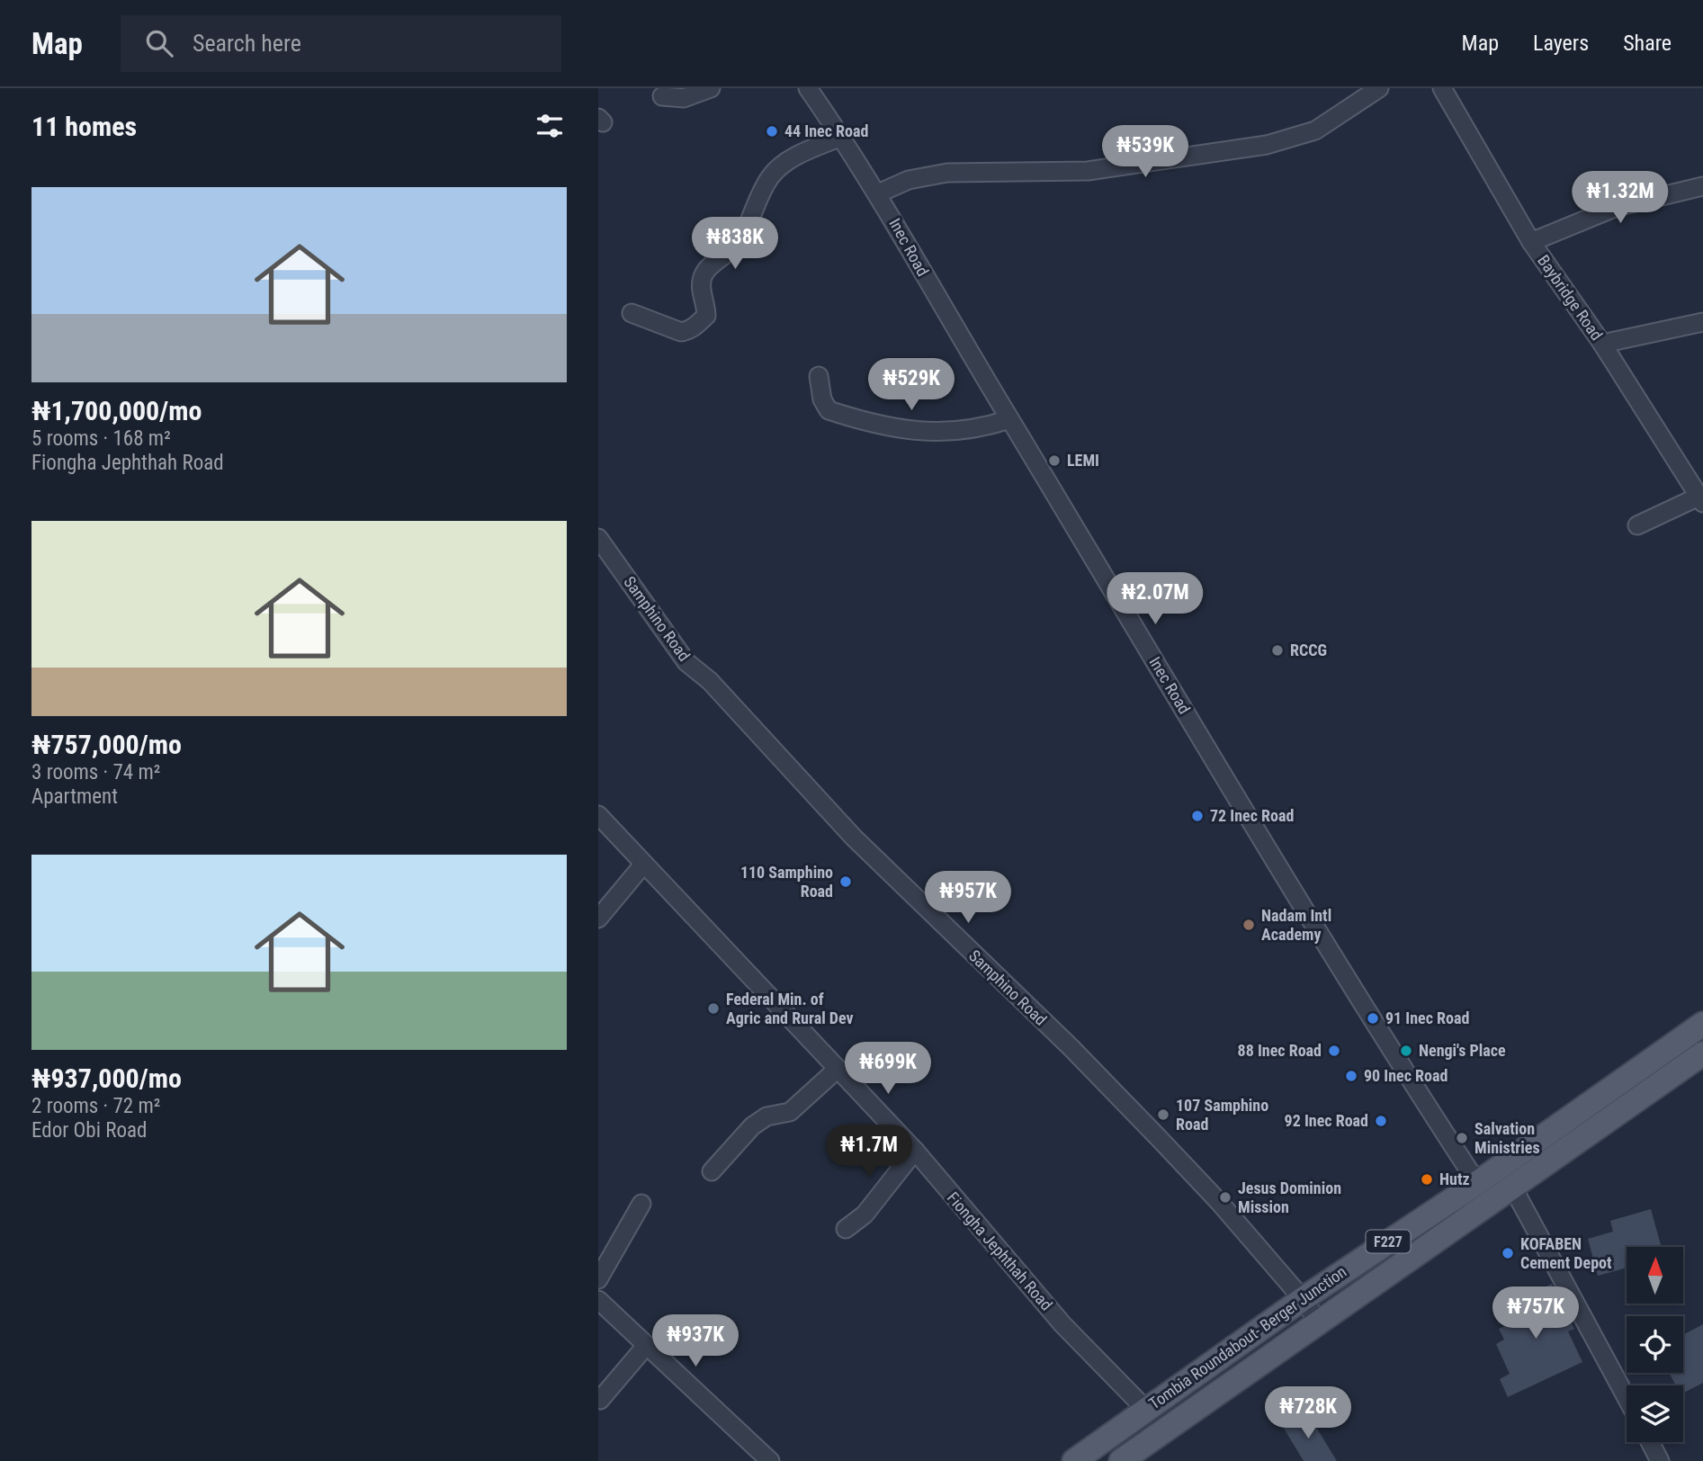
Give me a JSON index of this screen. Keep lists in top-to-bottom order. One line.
{"streets":{"main road":["F227","Tombia Roundabout- Berger Junction"],"street":["Inec Road","Baybridge Road","Samphino Road","Fiongha Jephthah Road"]},"crossings":[["Inec Road","Tombia Roundabout- Berger Junction"],["Samphino Road","Tombia Roundabout- Berger Junction"],["Fiongha Jephthah Road","Tombia Roundabout- Berger Junction"]],"places":["44 Inec Road","LEMI","RCCG","72 Inec Road","110 Samphino Road","Nadam Intl Academy","Federal Min. of Agric and Rural Dev","91 Inec Road","88 Inec Road","Nengi's Place","90 Inec Road","107 Samphino Road","92 Inec Road","Salvation Ministries","Hutz","Jesus Dominion Mission","KOFABEN Cement Depot"],"north":"top","page":{"header":"Map","search":"Search here","nav":["Map","Layers","Share"],"heading":"11 homes","price":["₦539K","₦1.32M","₦838K","₦529K","₦2.07M","₦957K","₦699K","₦1.7M","₦757K","₦937K","₦728K"],"list":[{"name":"₦1,700,000/mo","note":"5 rooms · 168 m² · Fiongha Jephthah Road"},{"name":"₦757,000/mo","note":"3 rooms · 74 m² · Apartment"},{"name":"₦937,000/mo","note":"2 rooms · 72 m² · Edor Obi Road"}]}}
